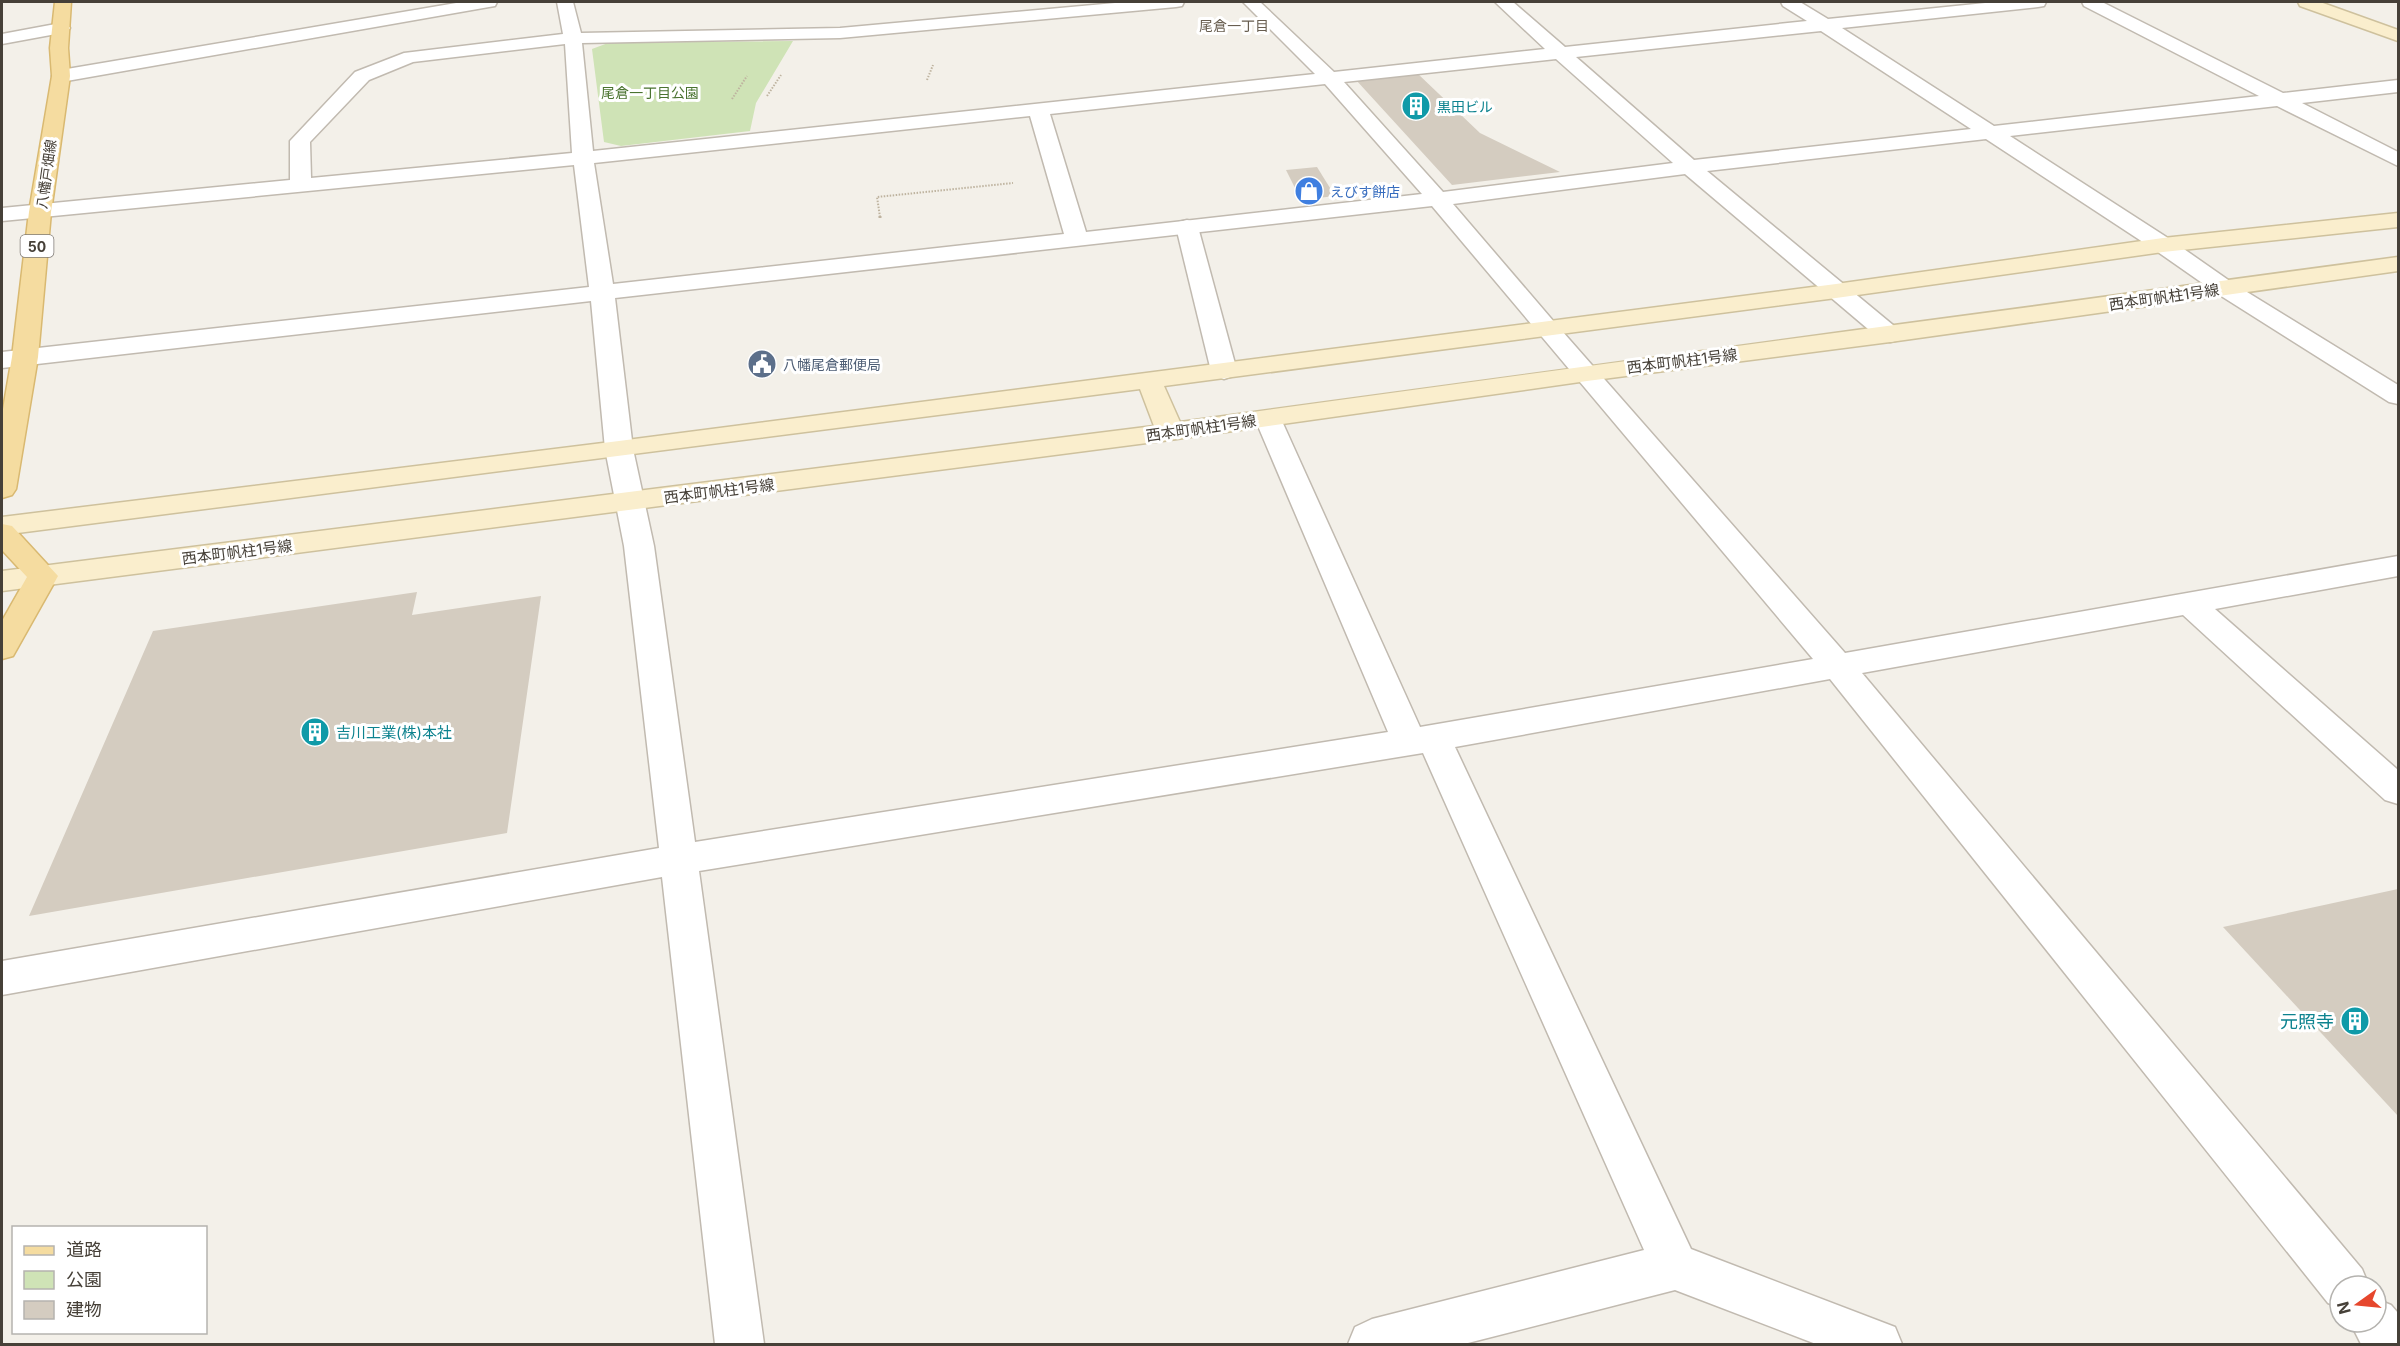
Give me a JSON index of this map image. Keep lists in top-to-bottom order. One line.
{"streets":{"main road":["八幡戸畑線","50"],"street":["西本町帆柱1号線"]},"districts":["尾倉一丁目"],"parks":["尾倉一丁目公園"],"places":{"building":["黒田ビル","吉川工業(株)本社","元照寺"],"shop":["えびす餅店"],"public building":["八幡尾倉郵便局"]},"legend":["道路","公園","建物"],"north":"left"}
